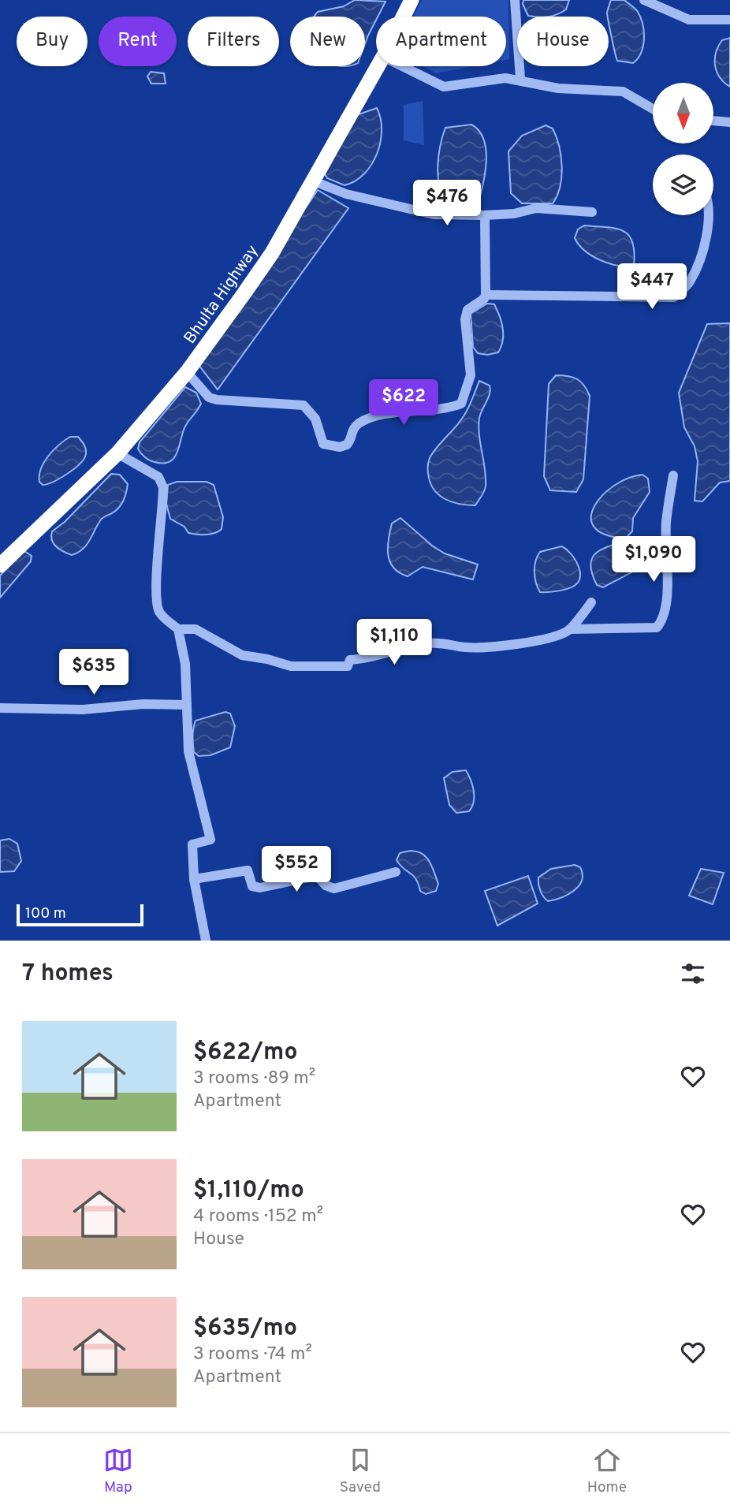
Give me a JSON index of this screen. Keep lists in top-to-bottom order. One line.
{"streets":{"highway":["Bhulta Highway"]},"scale_bar":"100 m","north":"bottom","page":{"chip":["Buy","Rent","Filters","New","Apartment","House"],"price":["$476","$447","$622","$1,090","$1,110","$635","$552"],"scale":"100 m","heading":"7 homes","list":[{"name":"$622/mo","note":"3 rooms · 89 m² · Apartment"},{"name":"$1,110/mo","note":"4 rooms · 152 m² · House"},{"name":"$635/mo","note":"3 rooms · 74 m² · Apartment"}],"tabs":["Map","Saved","Home"]}}
